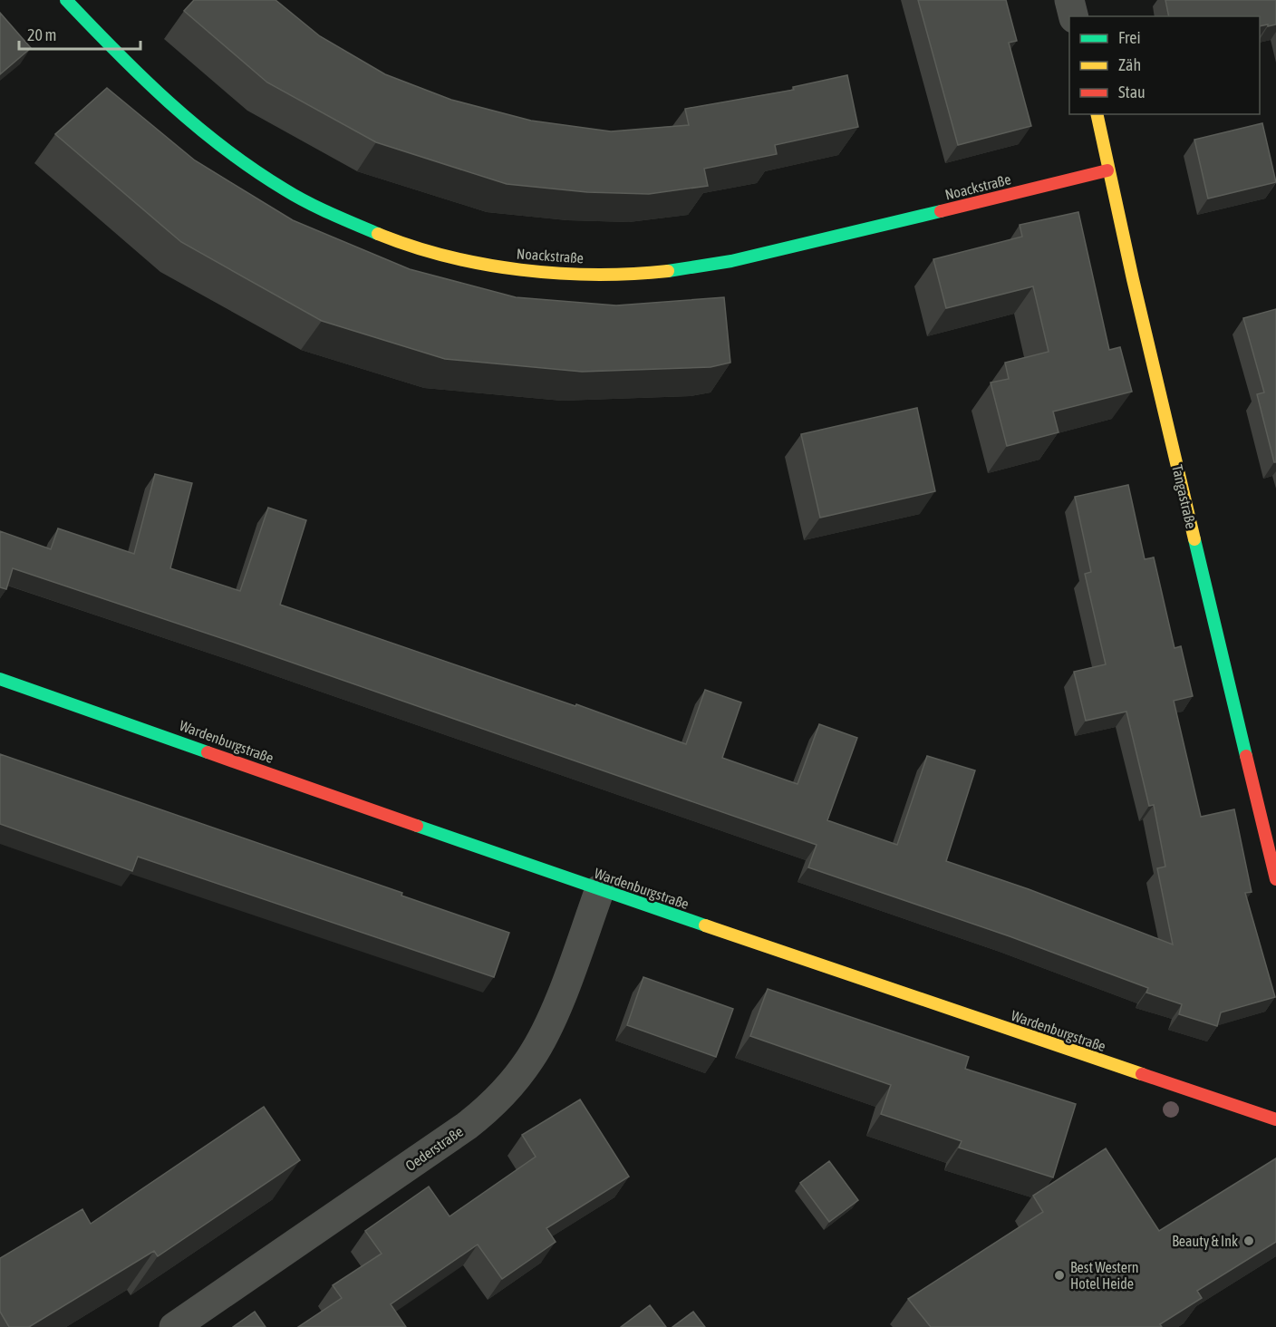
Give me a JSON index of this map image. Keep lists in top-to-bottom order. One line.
{"streets":{"street":["Noackstraße","Tangastraße","Wardenburgstraße","Oederstraße"]},"crossings":[["Noackstraße","Tangastraße"],["Wardenburgstraße","Oederstraße"]],"places":["Beauty & Ink","Best Western Hotel Heide"],"legend":["Frei","Zäh","Stau"],"scale_bar":"20 m"}
